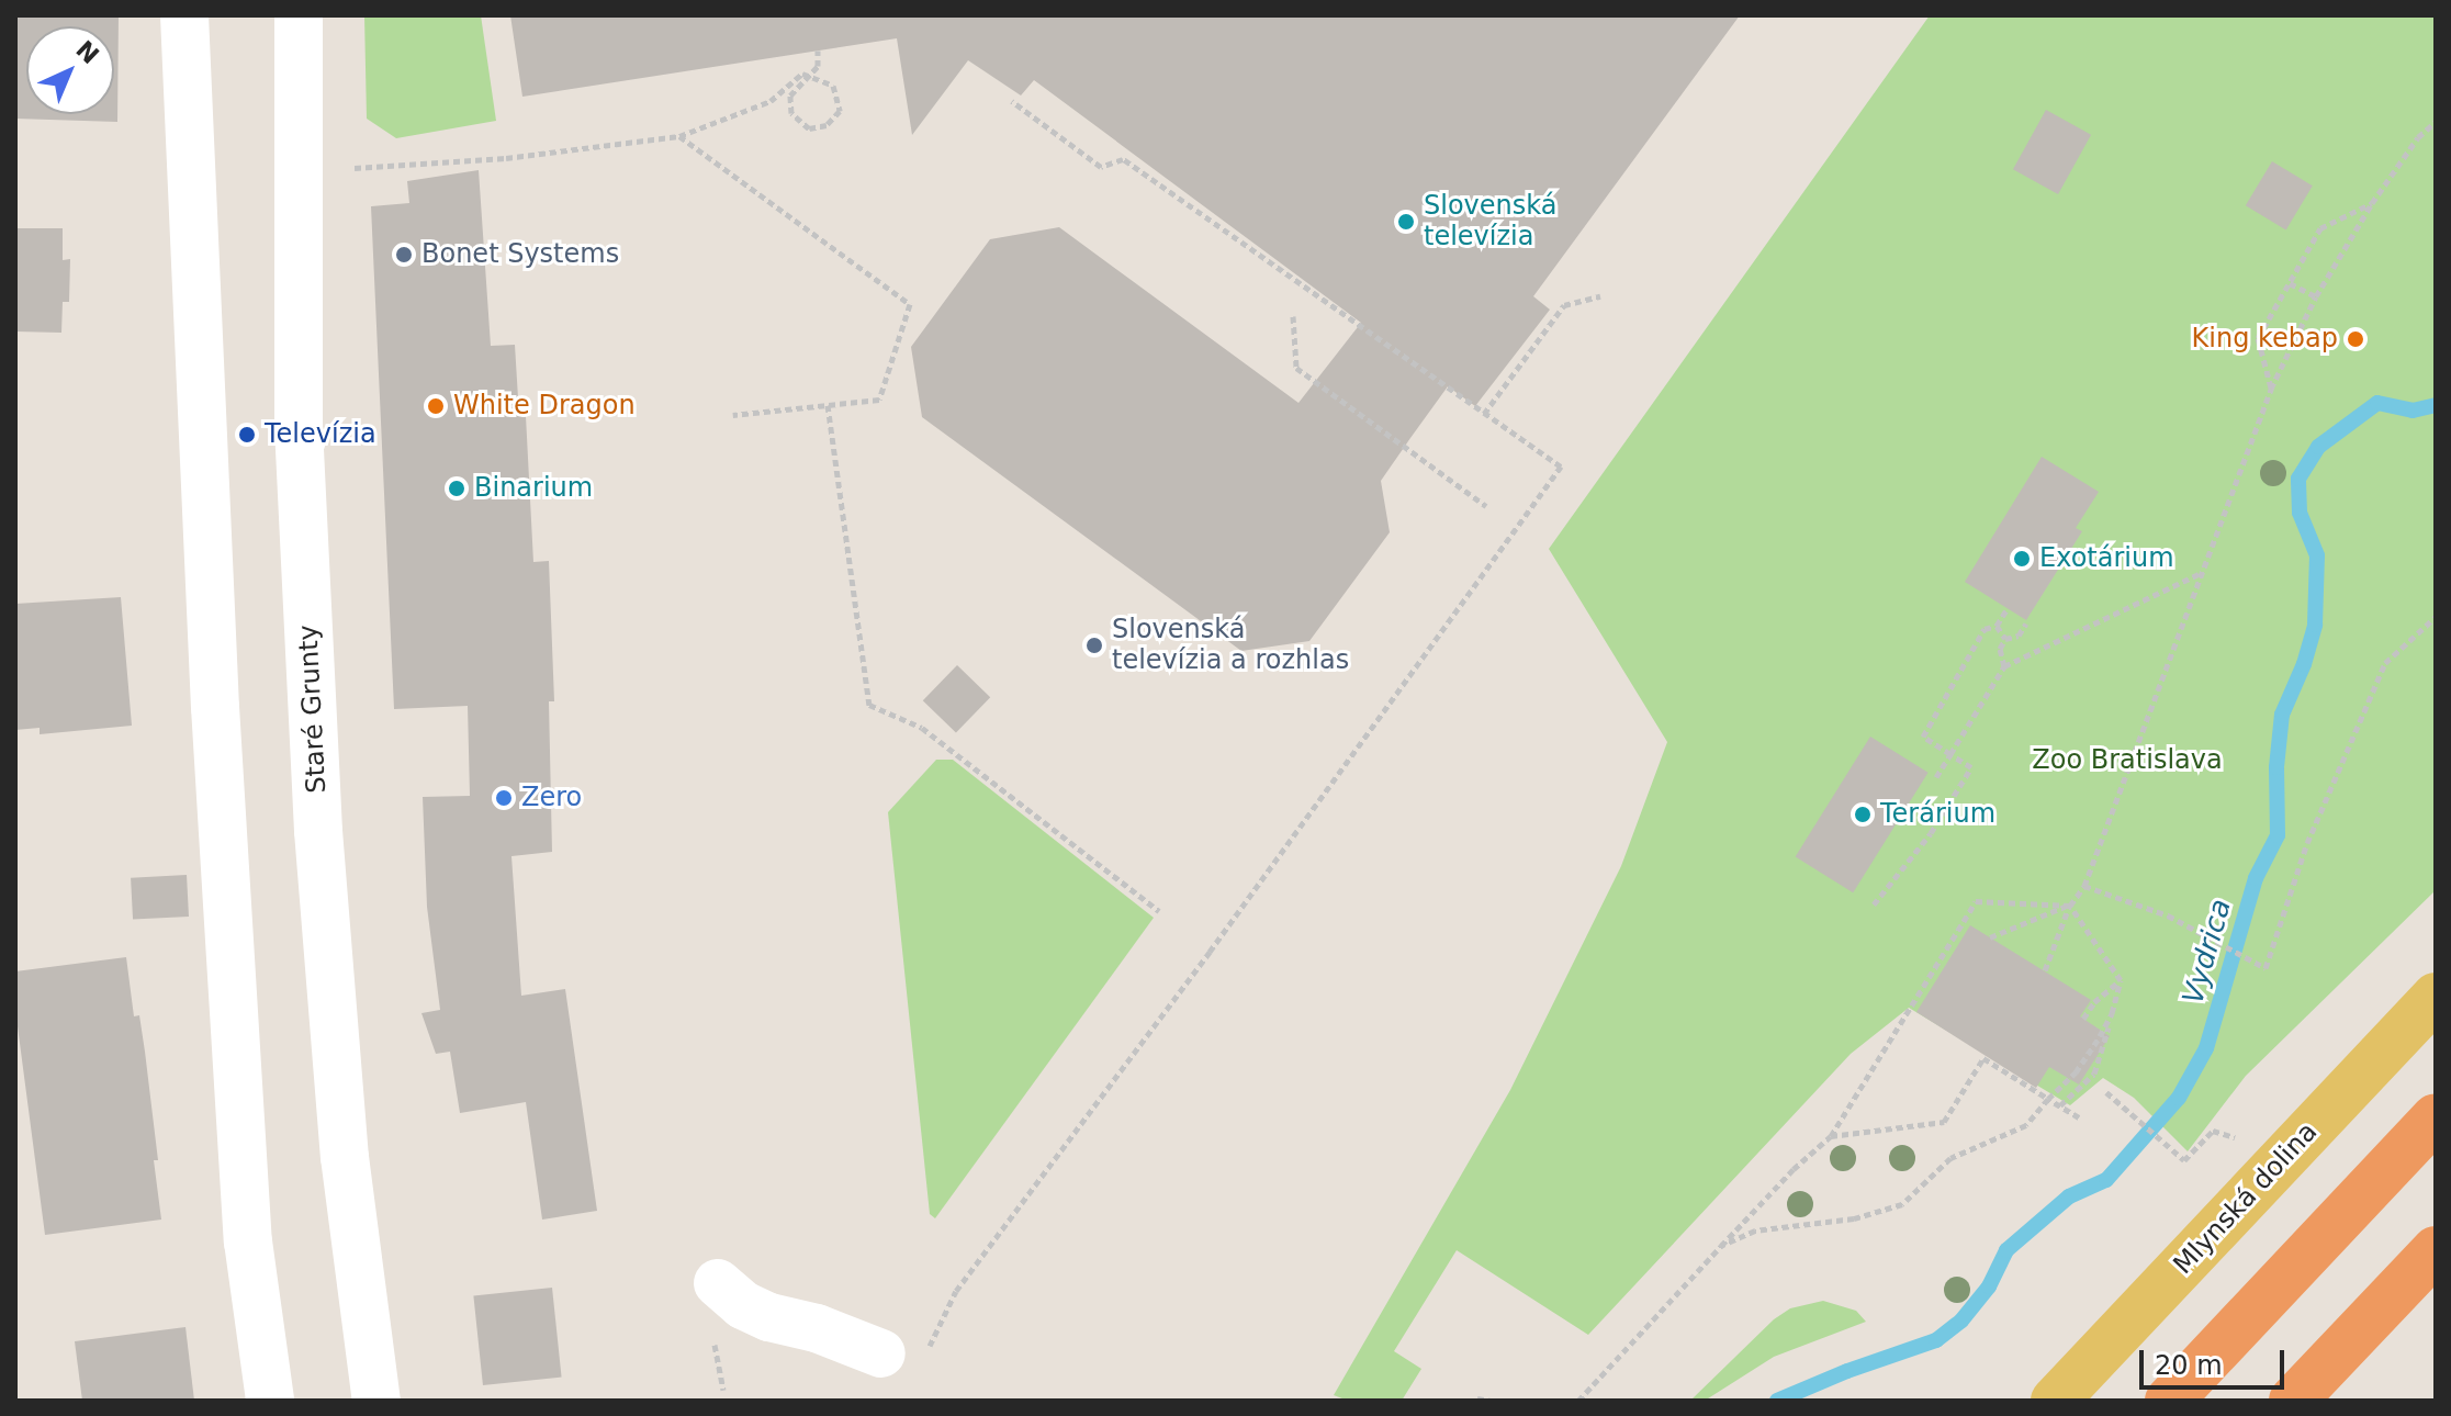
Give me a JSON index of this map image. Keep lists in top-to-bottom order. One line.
{"streets":{"main road":["Mlynská dolina"],"street":["Staré Grunty"]},"water":["Vydrica"],"parks":["Zoo Bratislava"],"places":["Slovenská televízia","Bonet Systems","King kebap","White Dragon","Televízia","Binarium","Exotárium","Slovenská televízia a rozhlas","Zero","Terárium"],"scale_bar":"20 m","north":"top right"}
